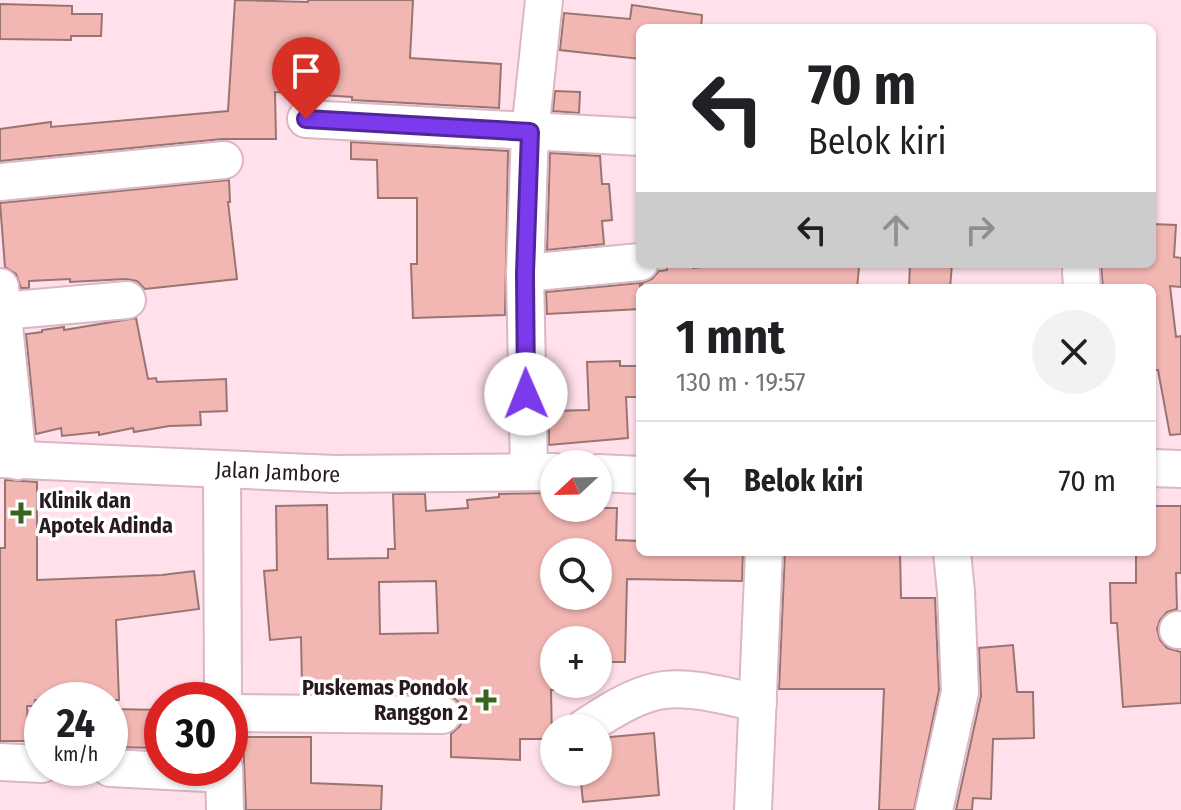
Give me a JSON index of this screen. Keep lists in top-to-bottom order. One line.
{"streets":{"street":["Jalan Jambore"]},"places":{"health":["Klinik dan Apotek Adinda","Puskemas Pondok Ranggon 2"]},"north":"left","page":{"turn":["70 m","Belok kiri"],"heading":["1 mnt","130 m · 19:57"],"list":[{"name":"Belok kiri","value":"70 m"}],"map_buttons":["+","−"],"speed":"24 km/h","limit":"30"}}
